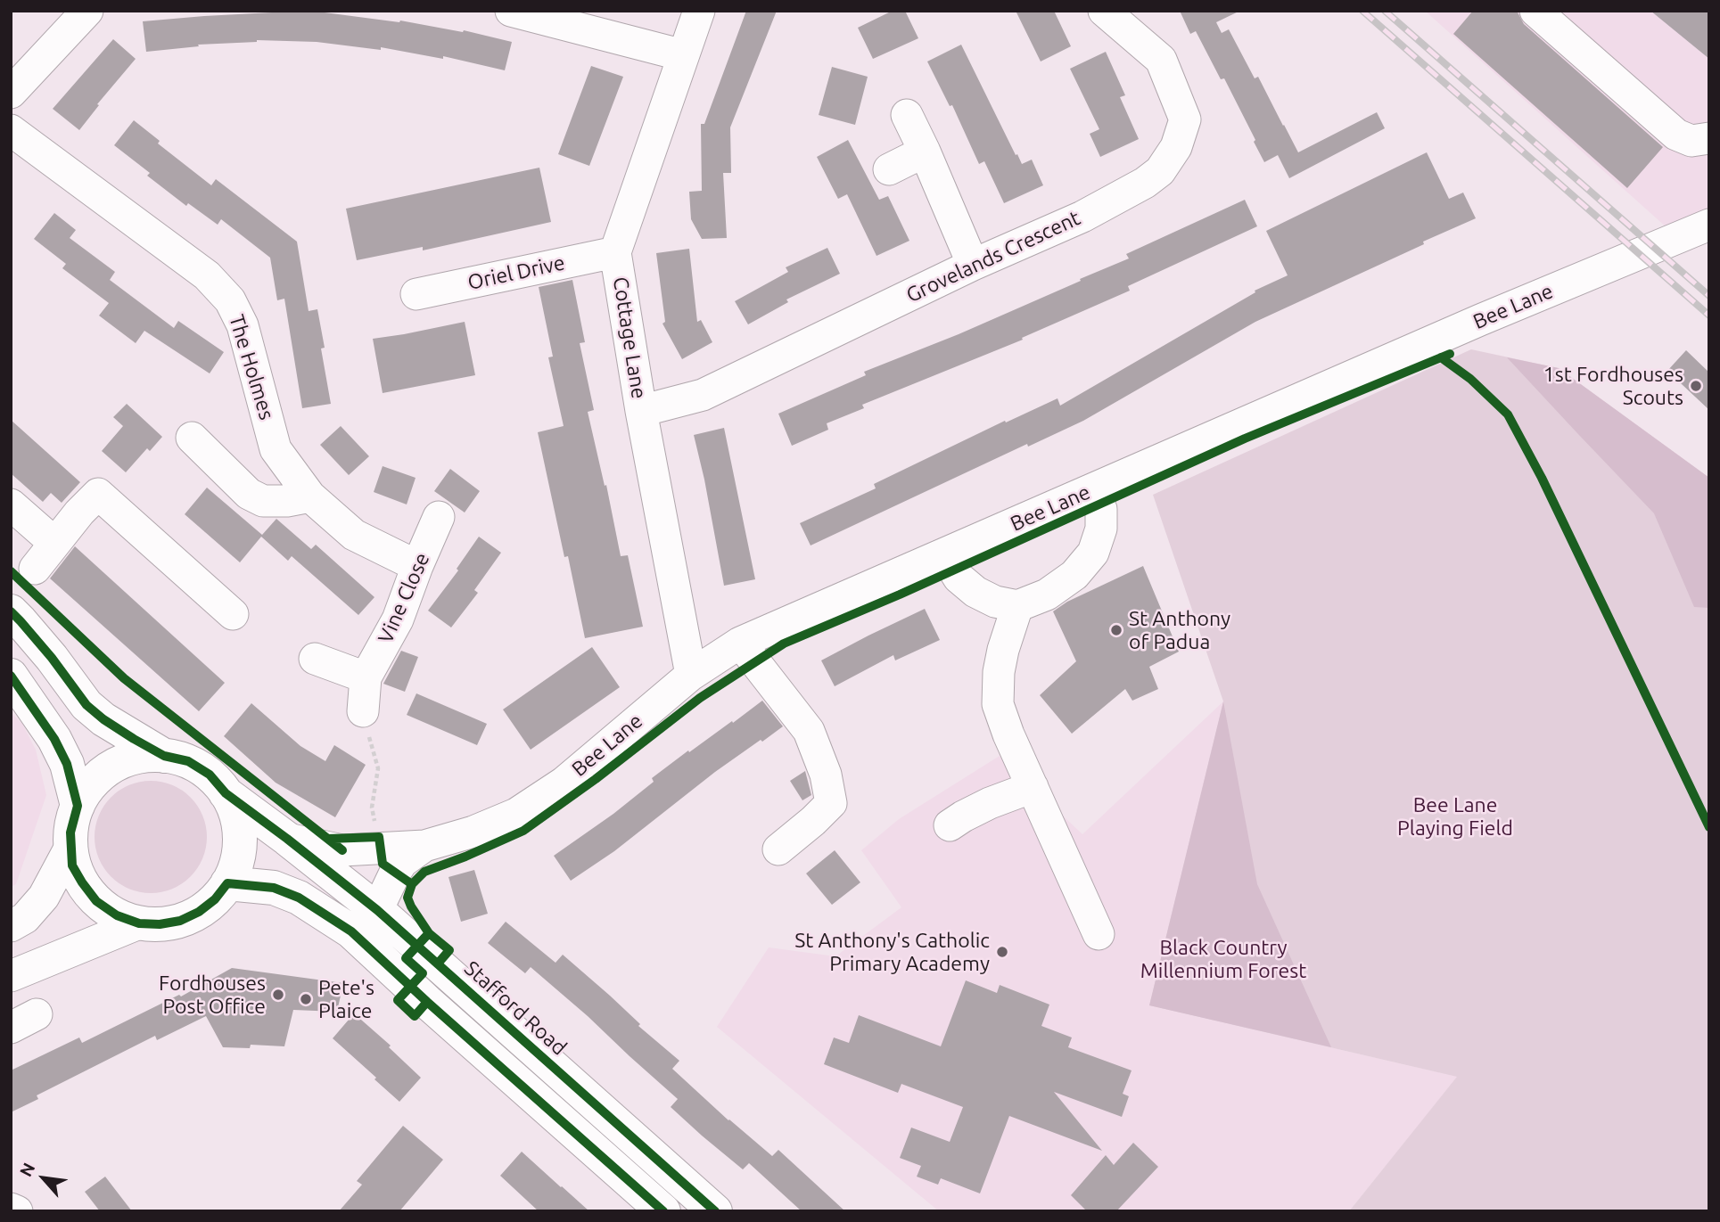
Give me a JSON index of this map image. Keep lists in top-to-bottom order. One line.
{"streets":{"highway":["Stafford Road"],"street":["Grovelands Crescent","Oriel Drive","Bee Lane","Cottage Lane","The Holmes","Vine Close"]},"crossings":[["Grovelands Crescent","Cottage Lane"],["Oriel Drive","Cottage Lane"],["Bee Lane","Cottage Lane"],["Bee Lane","Stafford Road"],["The Holmes","Vine Close"]],"parks":["Bee Lane Playing Field","Black Country Millennium Forest"],"places":["1st Fordhouses Scouts","St Anthony of Padua","St Anthony's Catholic Primary Academy","Fordhouses Post Office","Pete's Plaice"],"north":"top left"}
